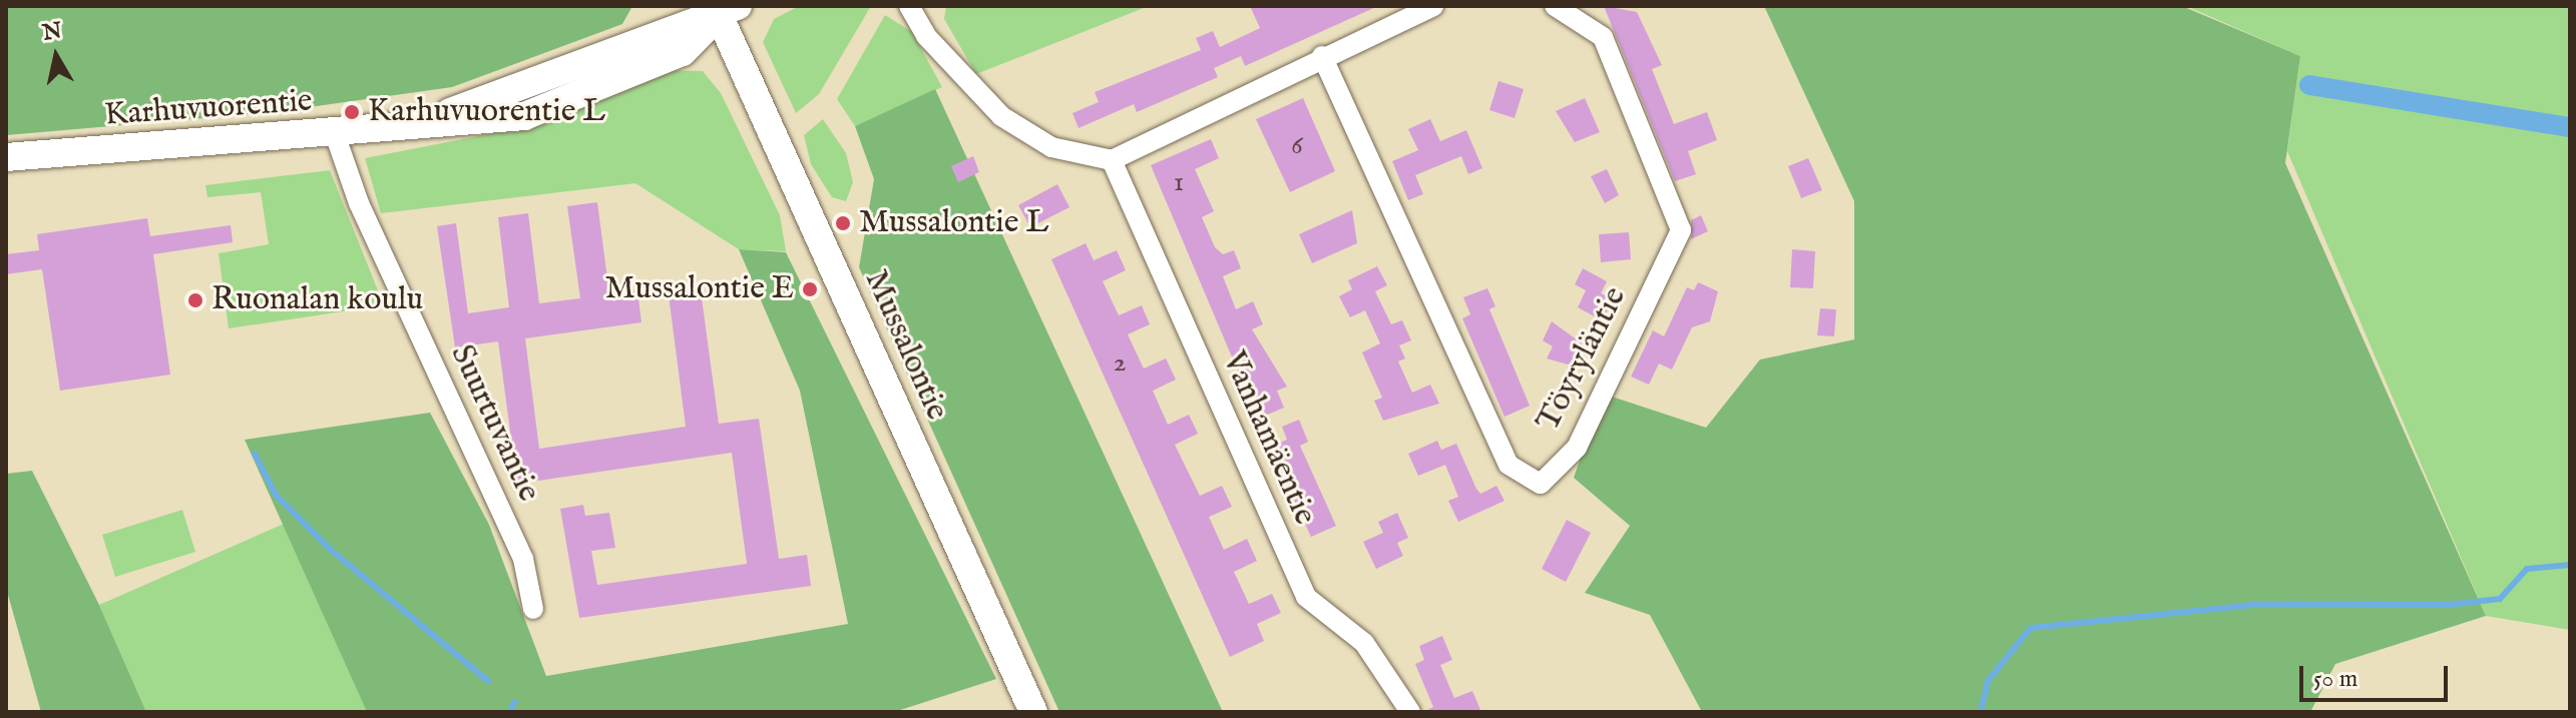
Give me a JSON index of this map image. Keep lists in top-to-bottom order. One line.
{"streets":{"main road":["Karhuvuorentie","Mussalontie"],"street":["Töyryläntie","Suurtuvantie","Vanhamäentie"]},"crossings":[["Karhuvuorentie","Mussalontie"],["Karhuvuorentie","Suurtuvantie"]],"places":["Karhuvuorentie L","Mussalontie L","Mussalontie E","Ruonalan koulu"],"house_numbers":["6","1","2"],"scale_bar":"50 m","north":"top"}
